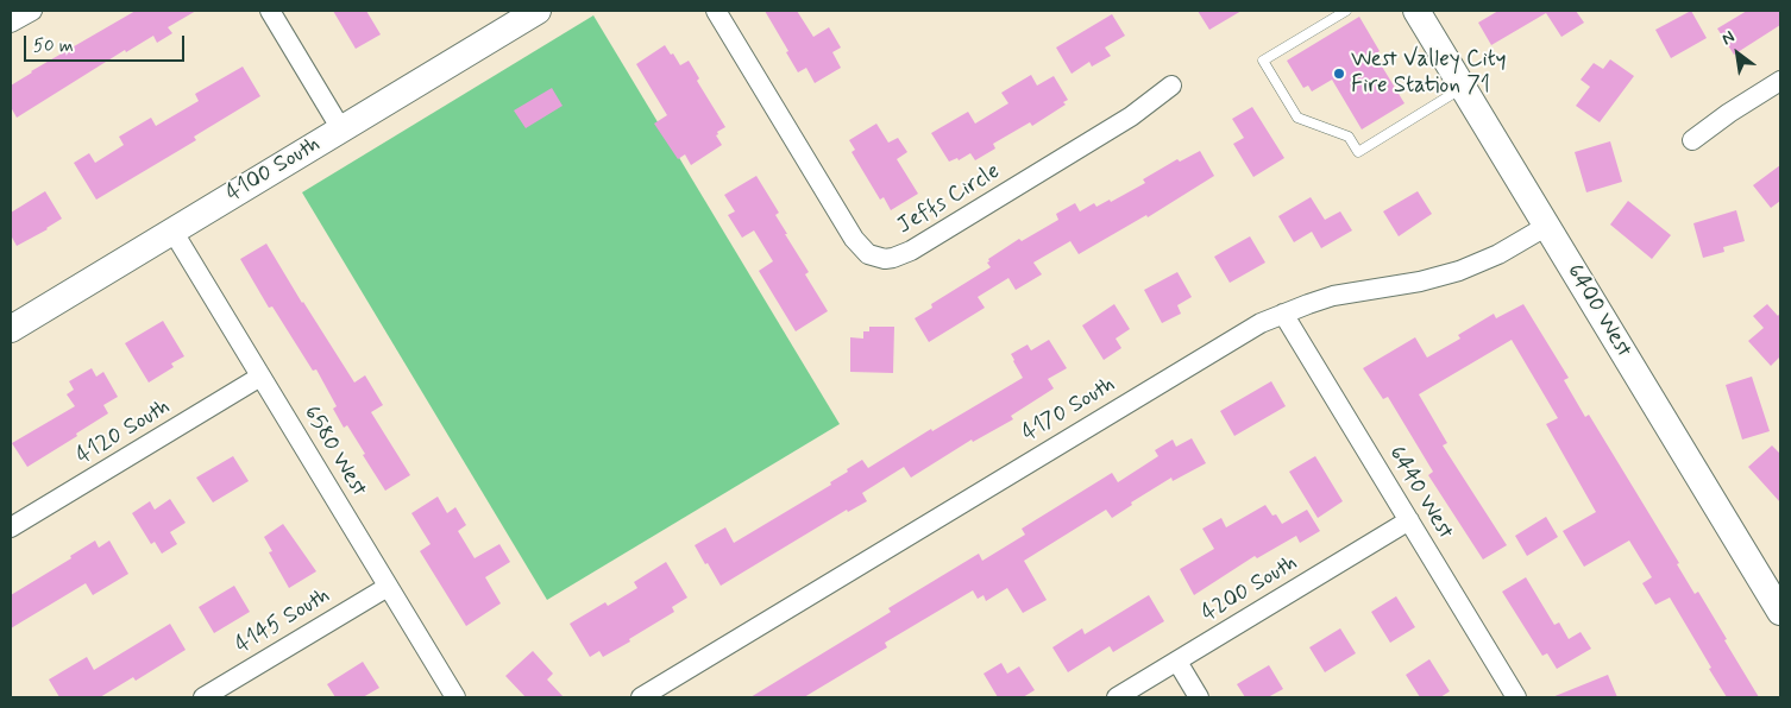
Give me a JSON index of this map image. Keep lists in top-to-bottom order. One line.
{"streets":{"street":["4100 South","Jeffs Circle","6400 West","4170 South","4120 South","6580 West","6440 West","4200 South","4145 South"]},"crossings":[["4100 South","6580 West"],["6400 West","4170 South"],["4170 South","6440 West"],["4120 South","6580 West"],["6580 West","4145 South"],["6440 West","4200 South"]],"places":["West Valley City Fire Station 71"],"scale_bar":"50 m","north":"top left"}
